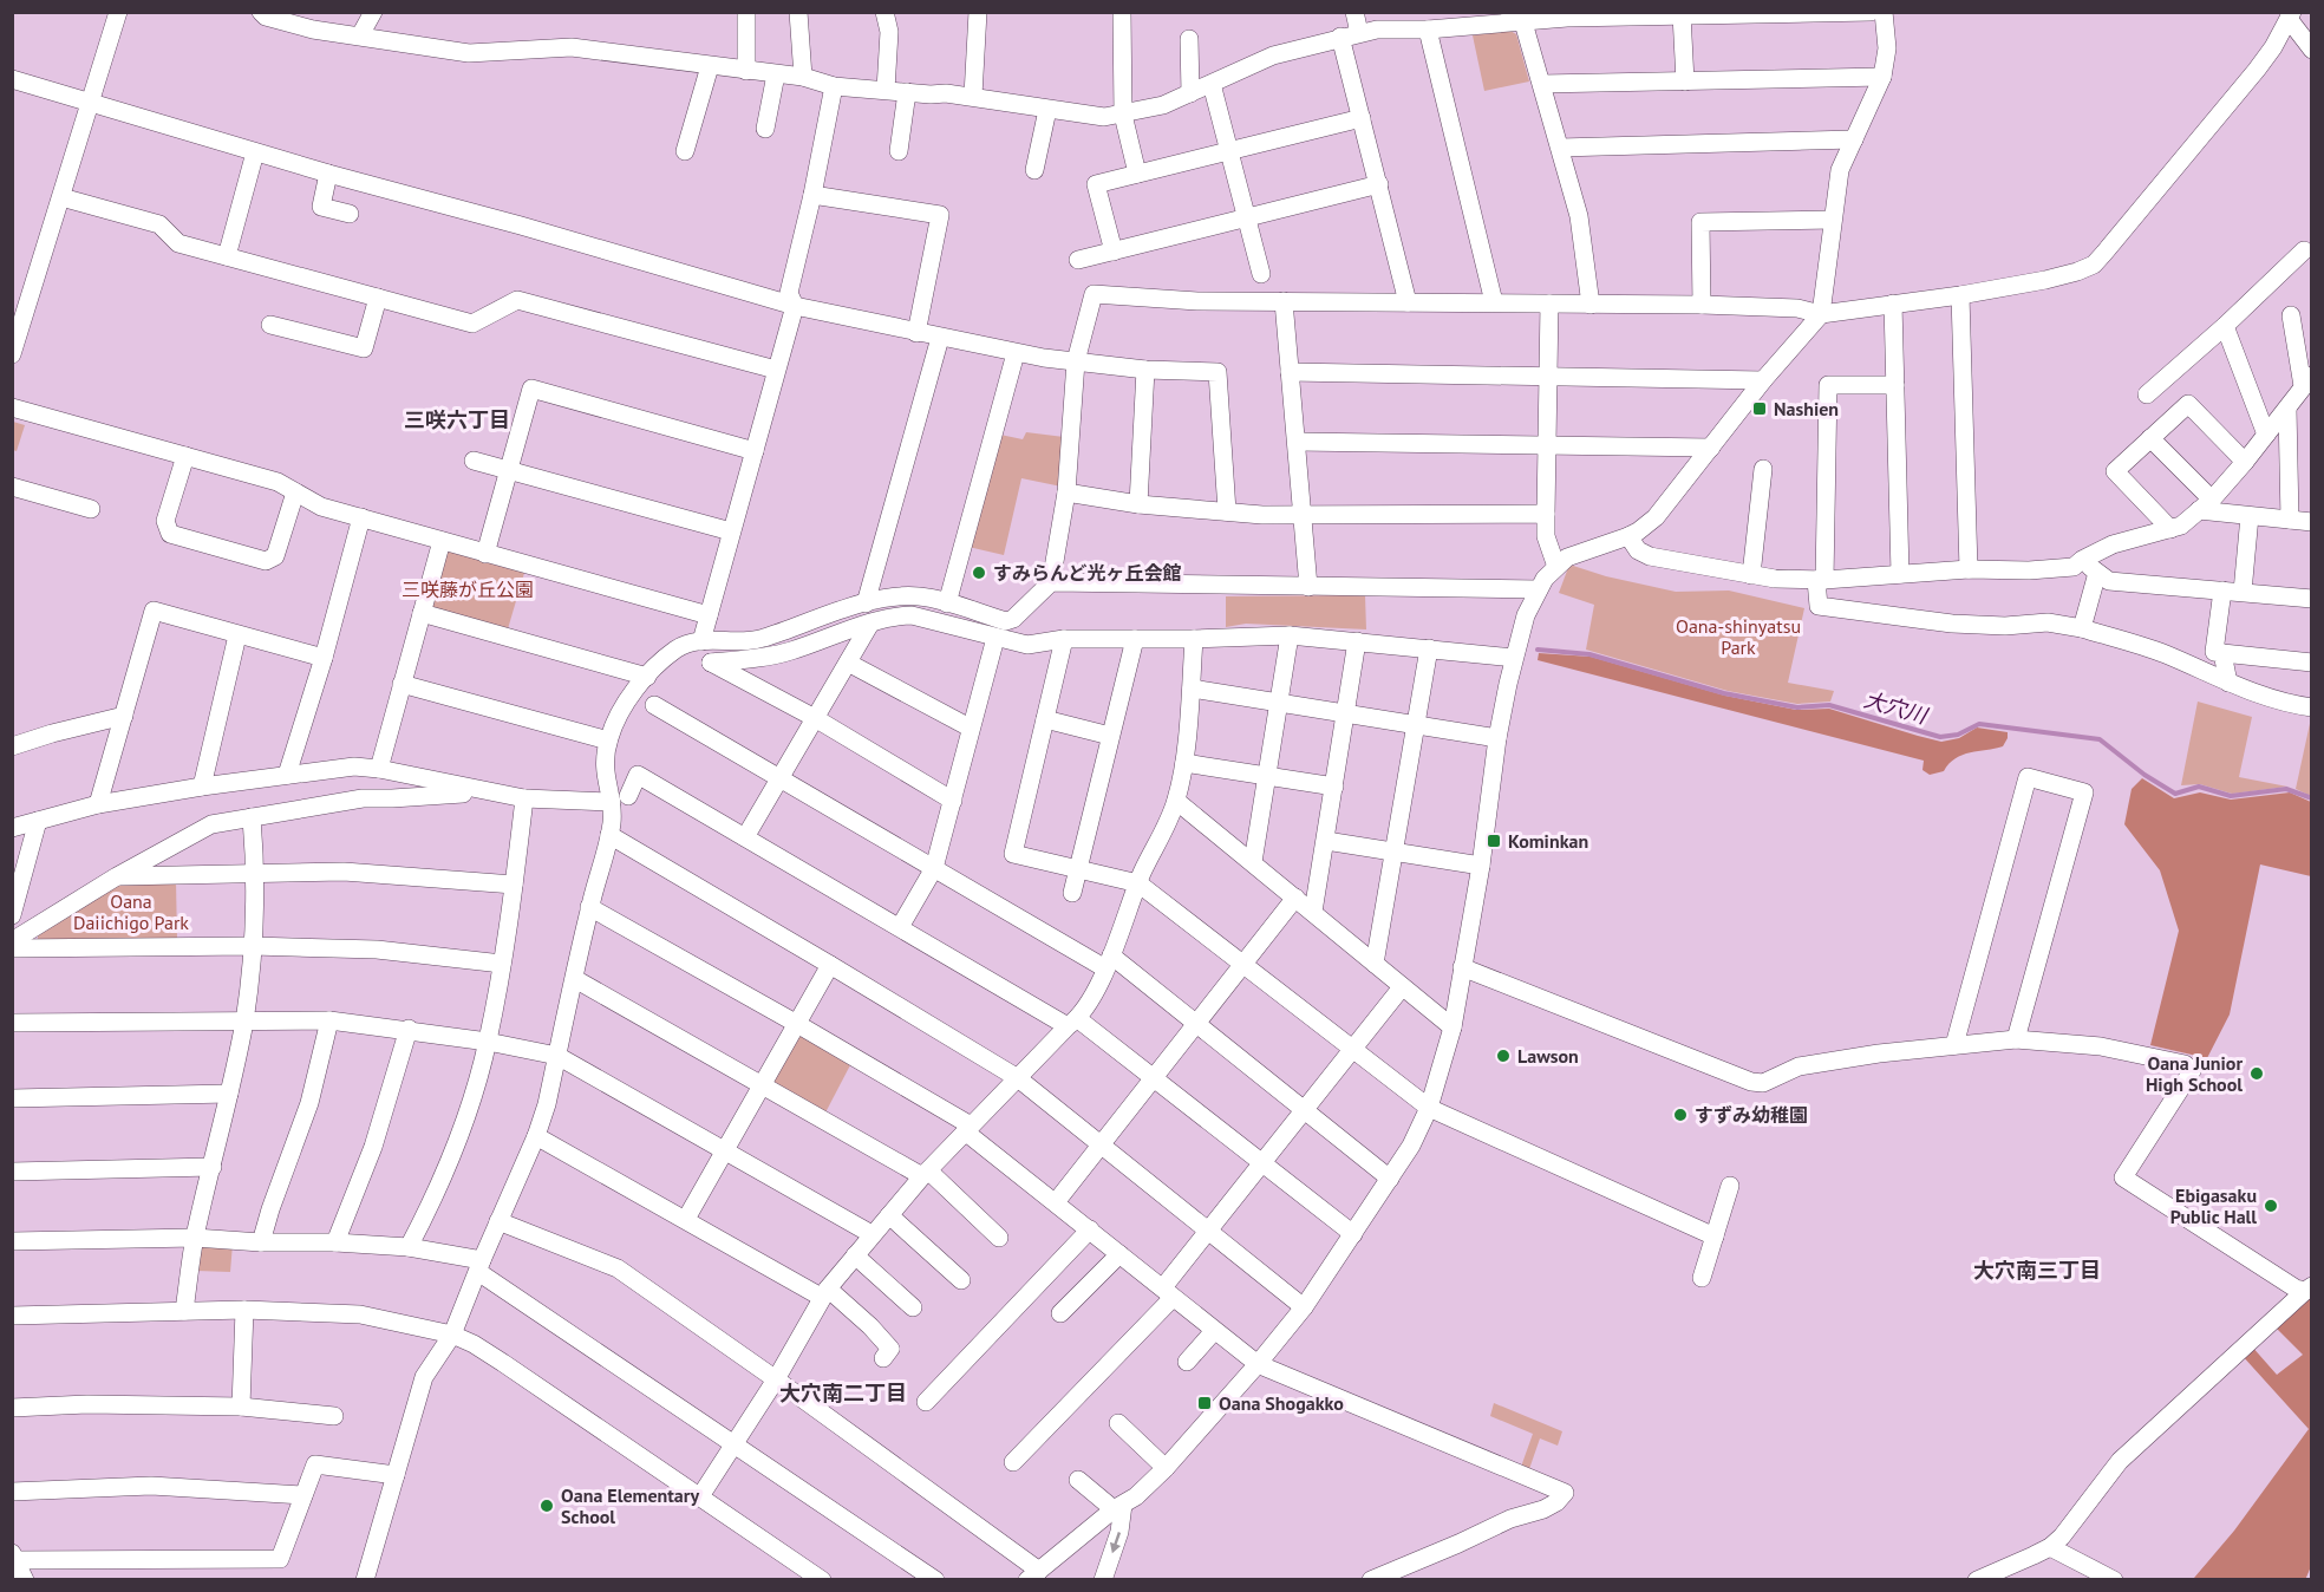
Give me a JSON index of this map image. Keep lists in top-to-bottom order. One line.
{"districts":["三咲六丁目","大穴南三丁目","大穴南二丁目"],"water":["大穴川"],"parks":["三咲藤が丘公園","Oana-shinyatsu Park","Oana Daiichigo Park"],"places":{"transit":["Nashien","Kominkan","Oana Shogakko"],"other":["すみらんど光ヶ丘会館","Lawson","Oana Junior High School","すずみ幼稚園","Ebigasaku Public Hall","Oana Elementary School"]}}
